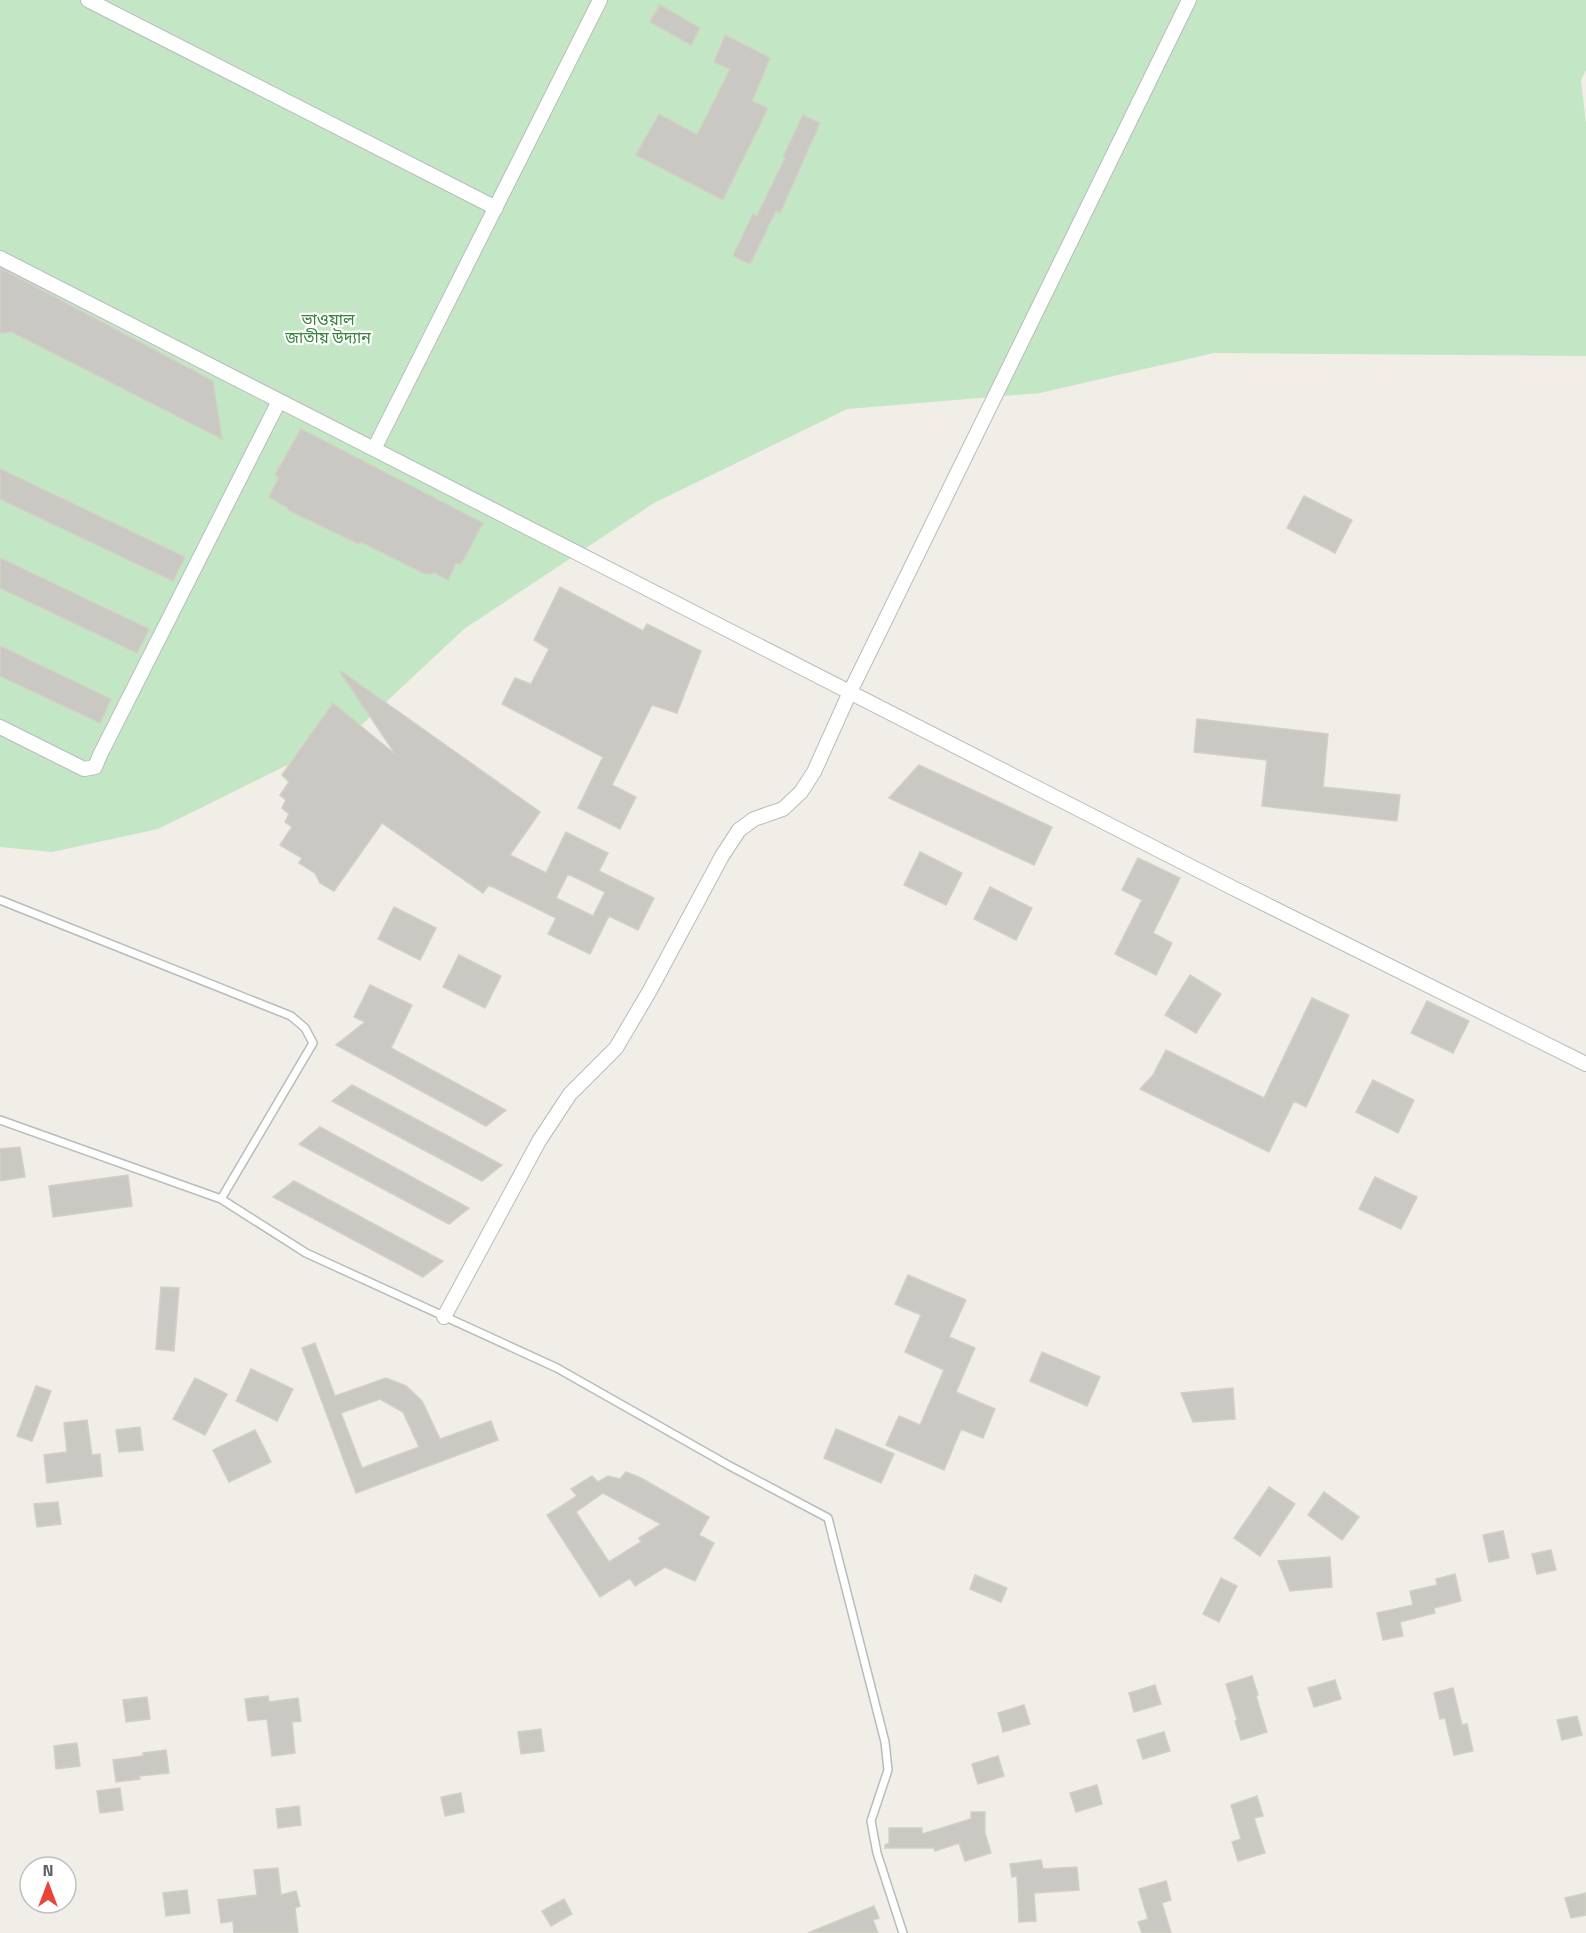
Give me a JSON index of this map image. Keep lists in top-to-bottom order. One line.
{"parks":["ভাওয়াল জাতীয় উদ্যান"],"north":"top"}
